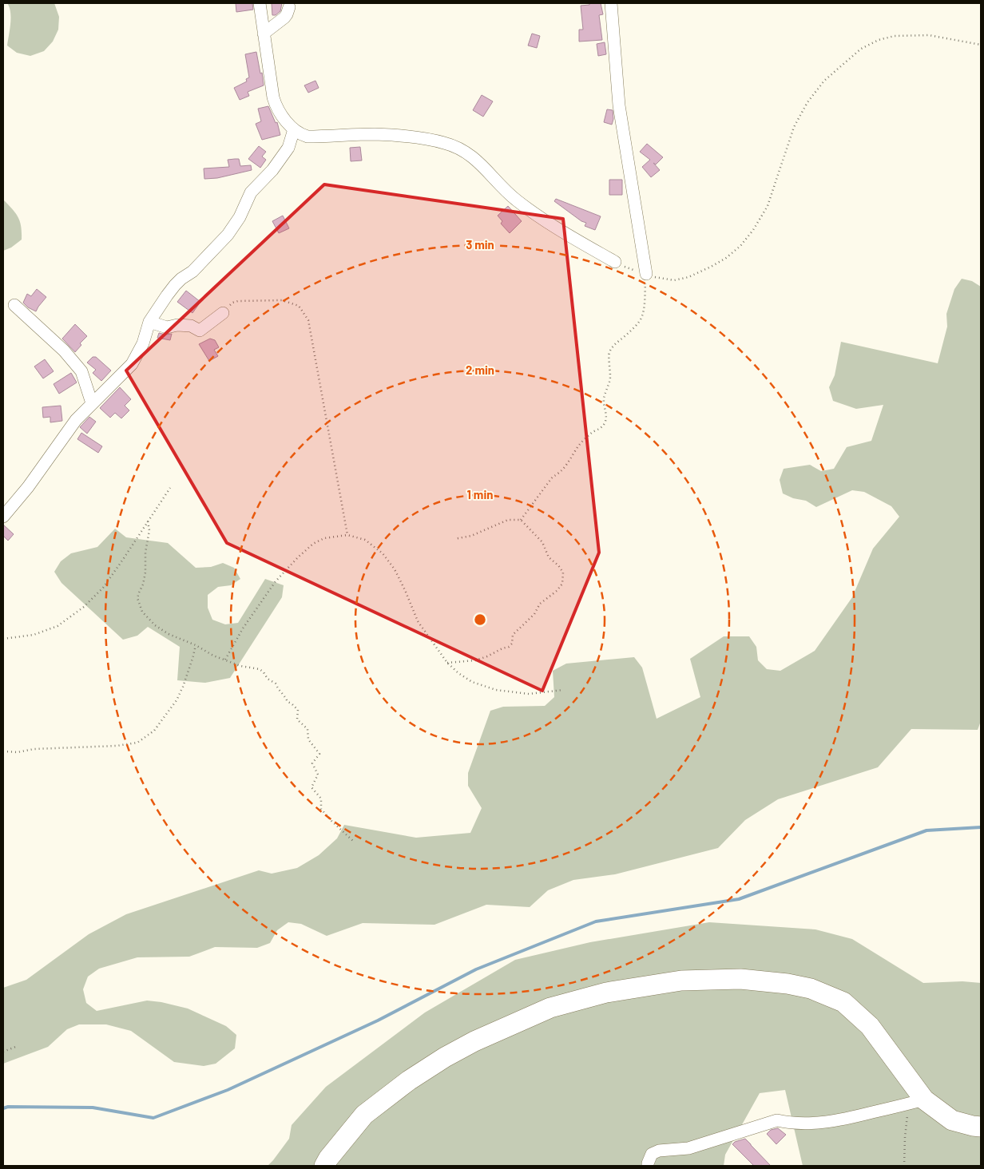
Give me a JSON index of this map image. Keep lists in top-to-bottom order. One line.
{"rings":["3 min","2 min","1 min"]}
